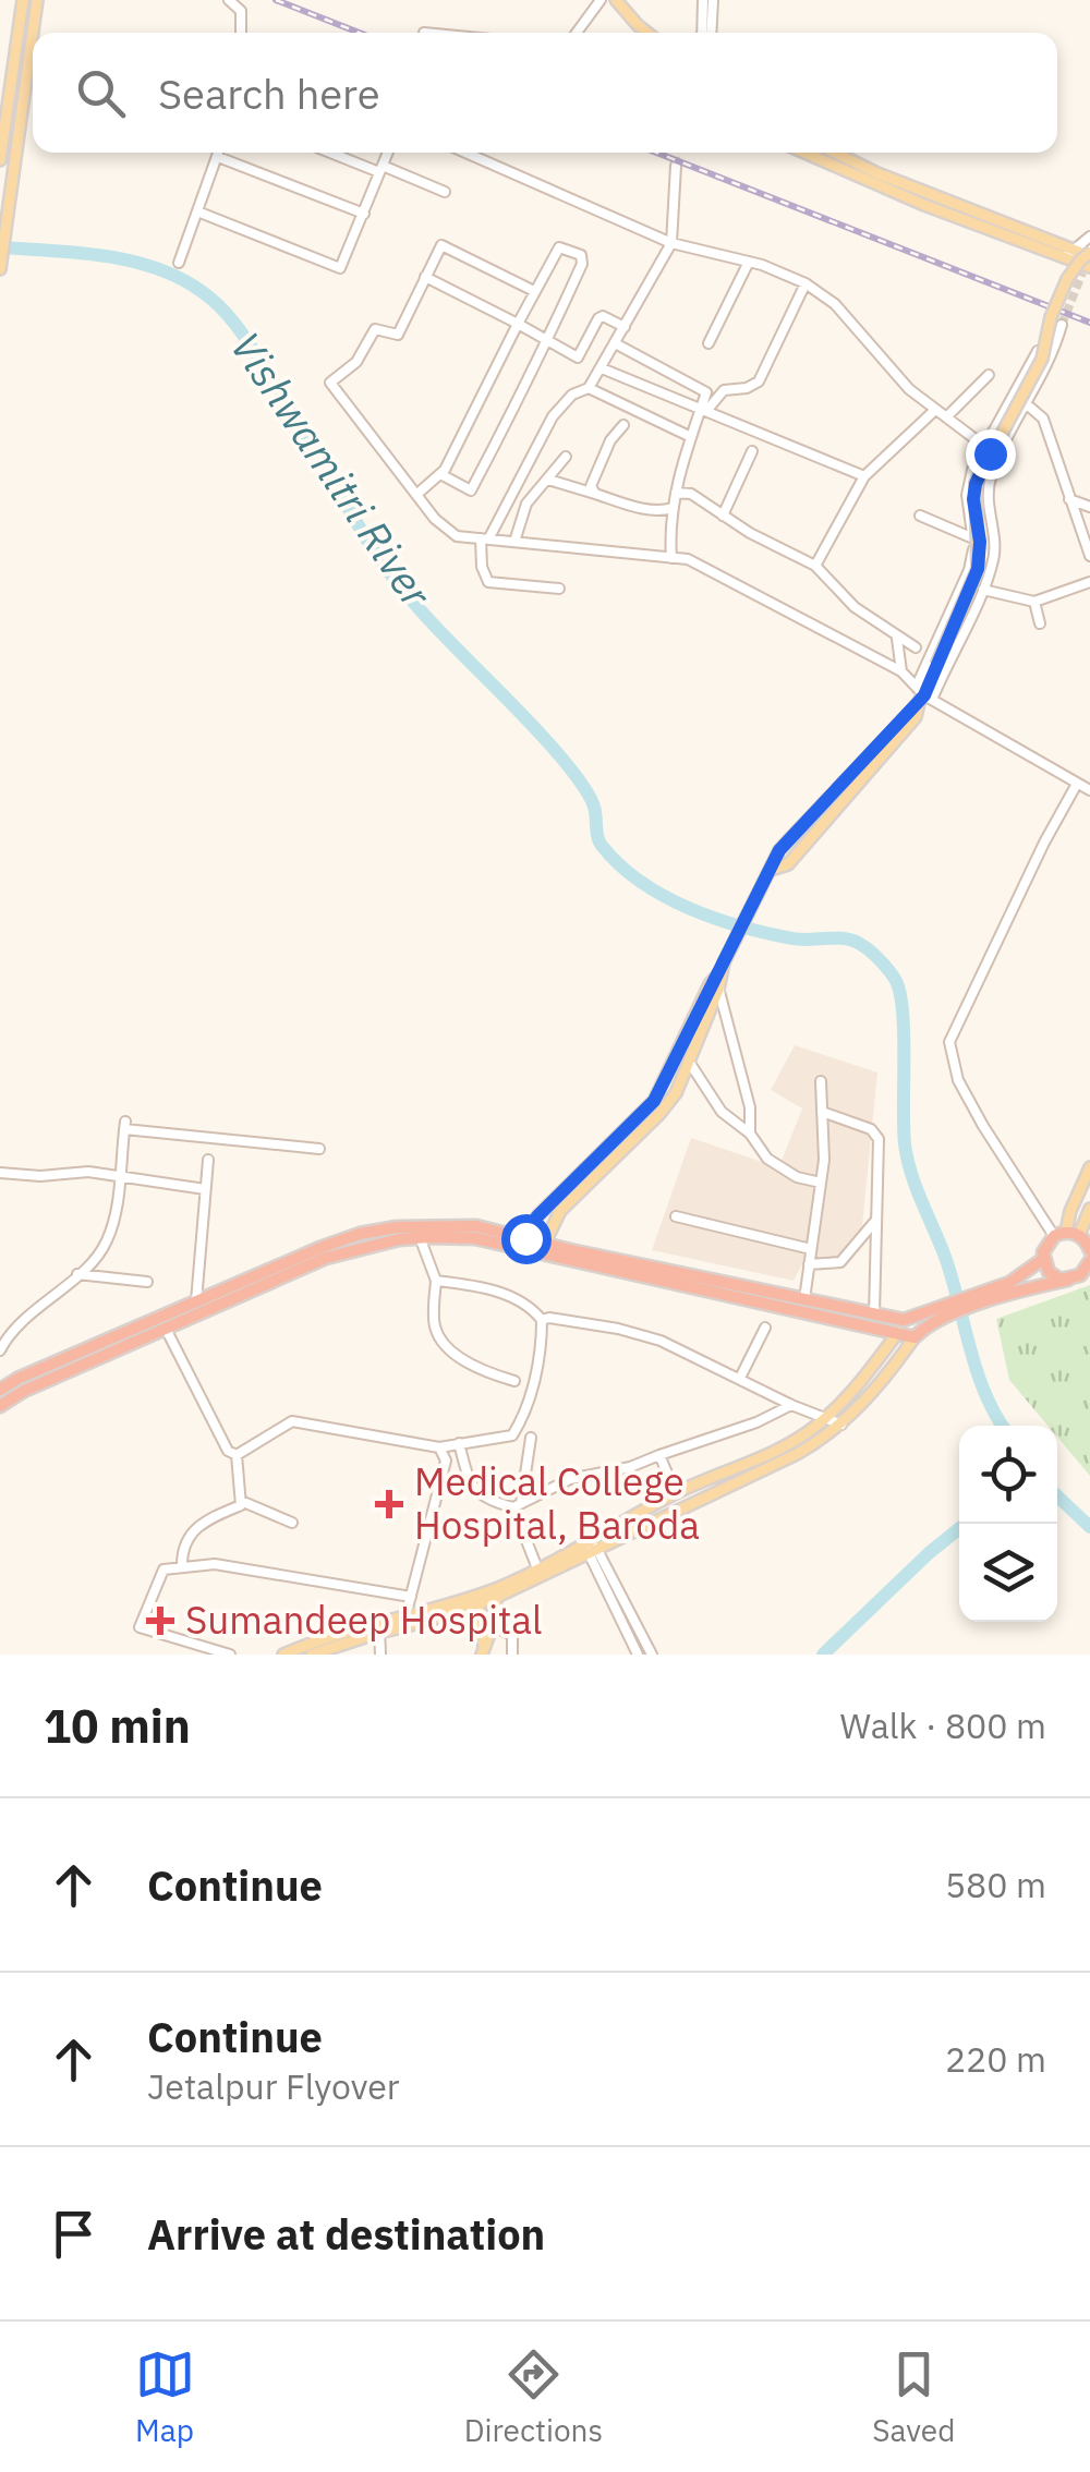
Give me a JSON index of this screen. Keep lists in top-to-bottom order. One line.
{"water":["Vishwamitri River"],"places":{"health":["Medical College Hospital, Baroda","Sumandeep Hospital"]},"page":{"search":"Search here","heading":["10 min","Walk · 800 m"],"list":[["Continue","580 m"],["Continue","Jetalpur Flyover","220 m"],"Arrive at destination"],"nav":["Map","Directions","Saved"]}}
